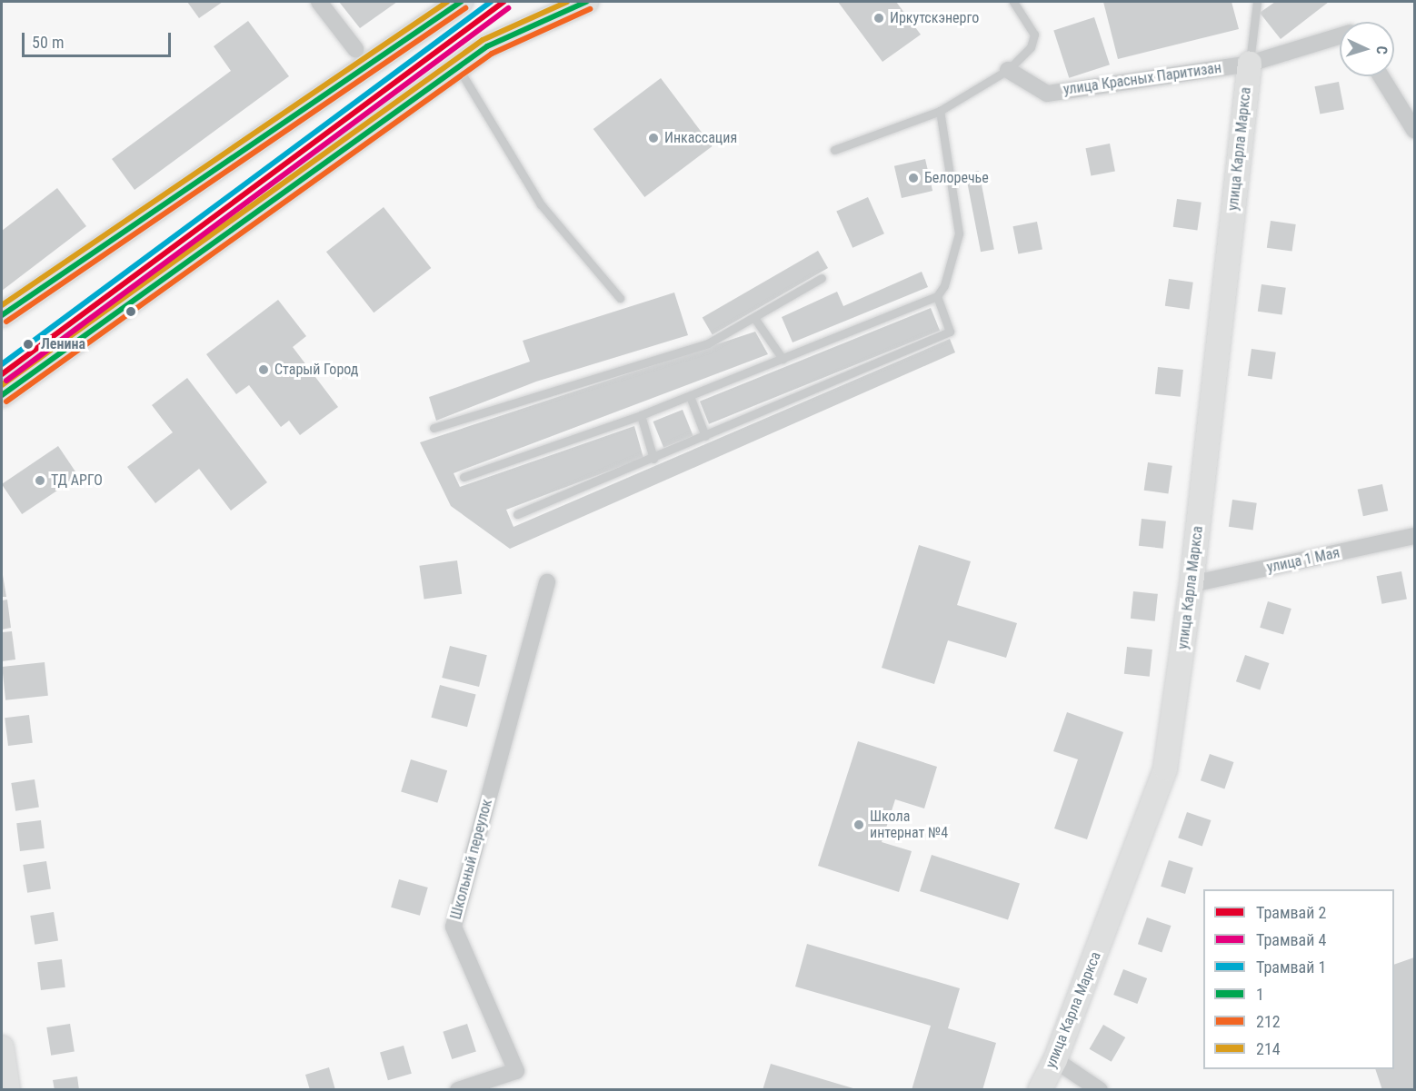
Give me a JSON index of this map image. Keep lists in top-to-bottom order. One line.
{"streets":{"main road":["улица Карла Маркса"],"street":["улица Красных Паритизан","улица 1 Мая","Школьный переулок"]},"crossings":[["улица Красных Паритизан","улица Карла Маркса"],["улица Карла Маркса","улица 1 Мая"]],"places":["Иркутскэнерго","Инкассация","Белоречье","Ленина","Старый Город","ТД АРГО","Школа интернат №4"],"lines":["tram line 2","tram line 1","transit line 1","transit line 214","tram line 4","transit line 212"],"legend":["Трамвай 2","Трамвай 4","Трамвай 1","1","212","214"],"scale_bar":"50 m","north":"right"}
